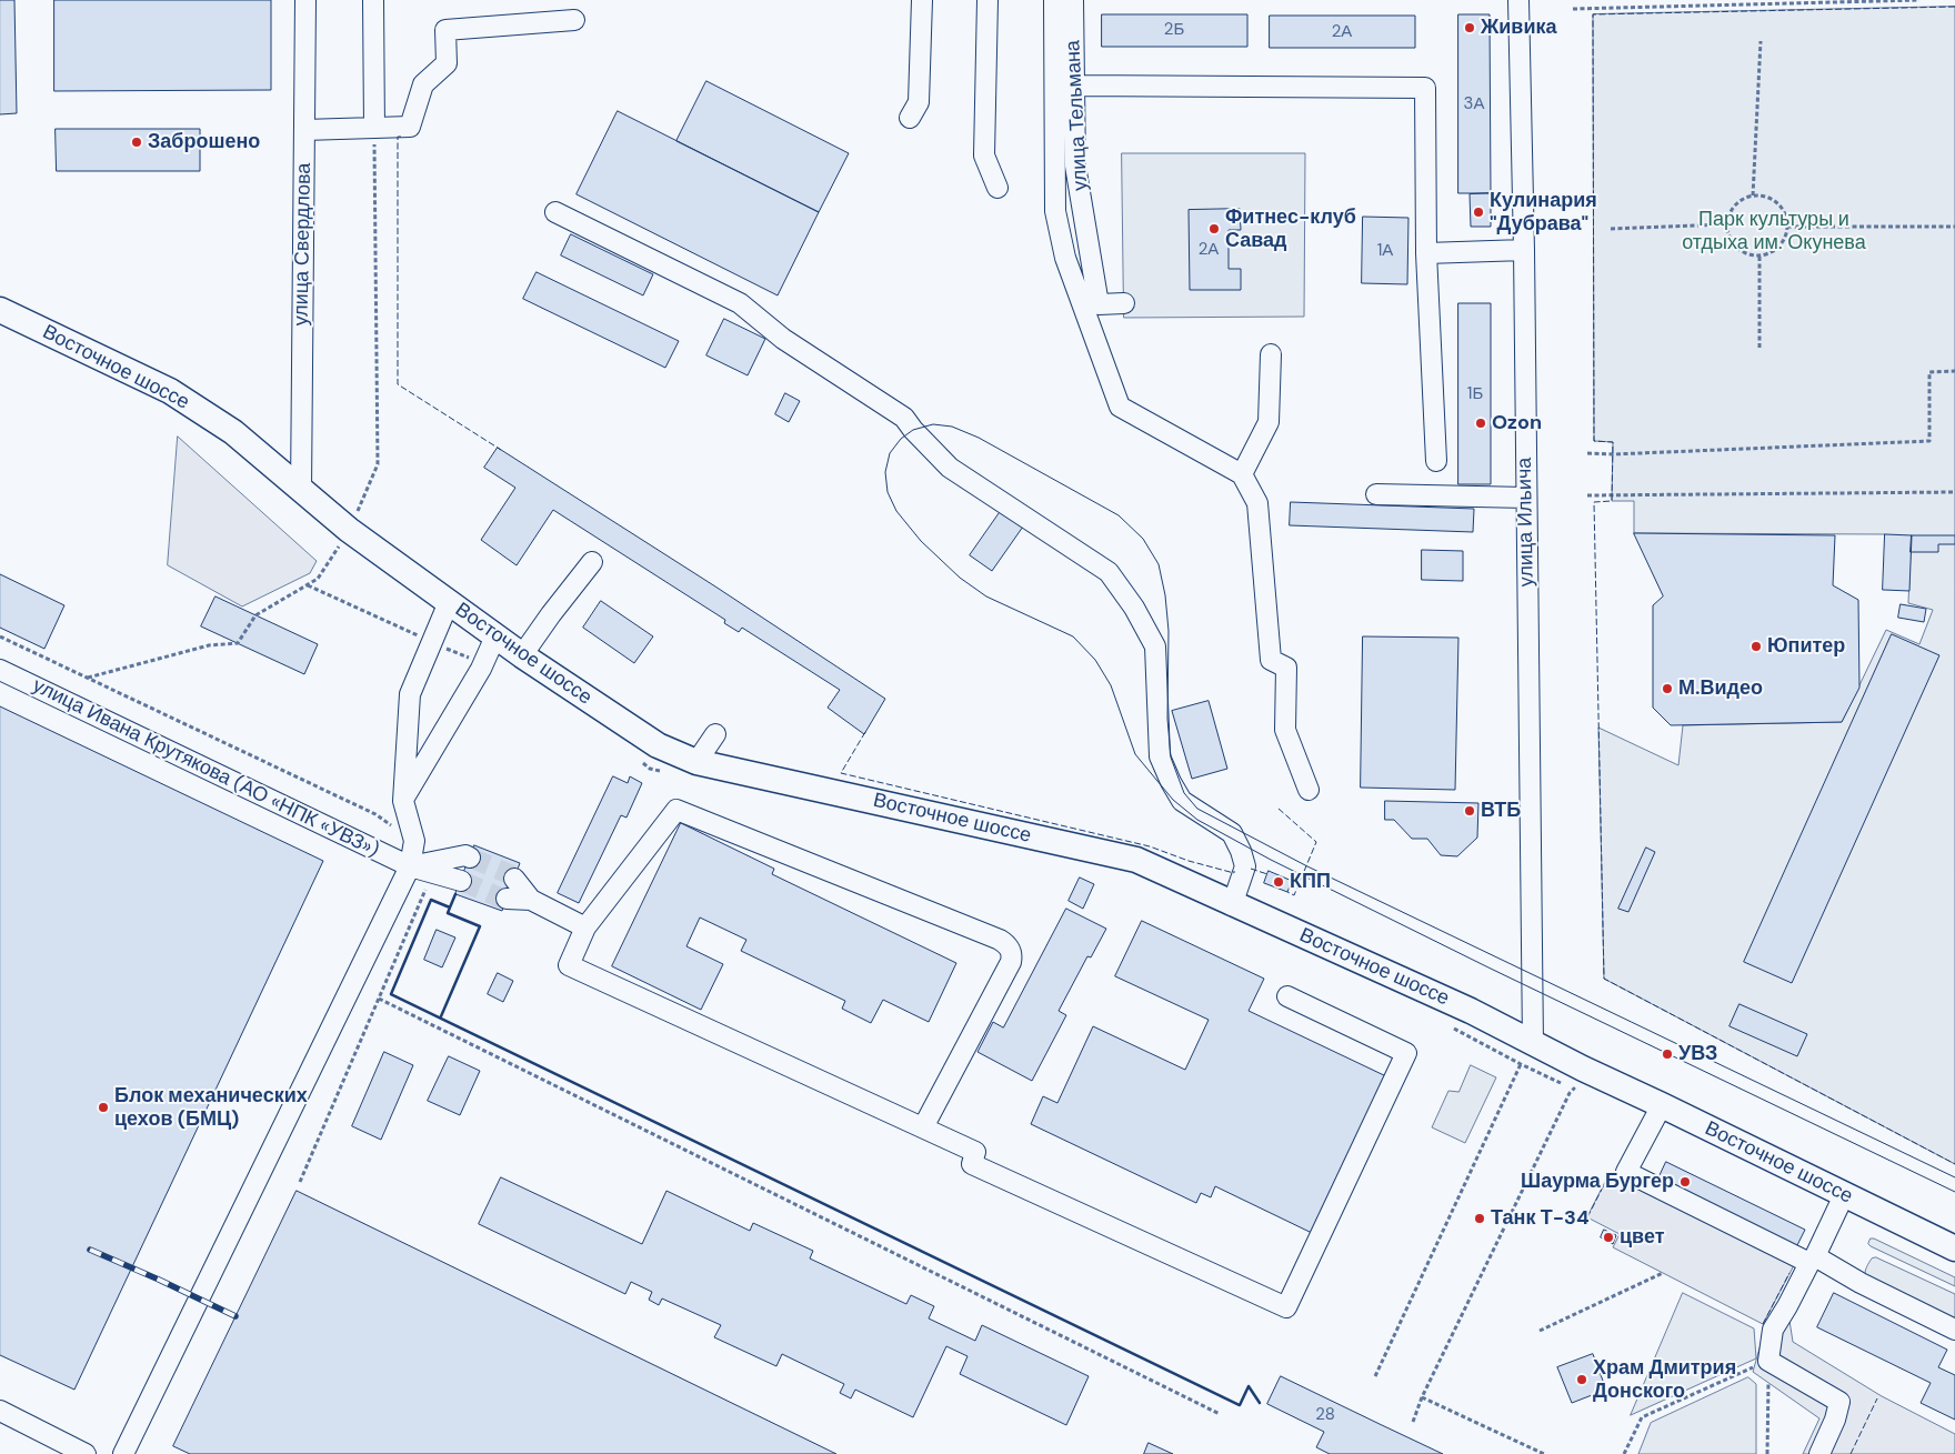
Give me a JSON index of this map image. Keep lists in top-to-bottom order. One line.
{"streets":{"main road":["Восточное шоссе"],"street":["улица Тельмана","улица Свердлова","улица Ильича","улица Ивана Крутякова (АО «НПК «УВЗ»)"]},"crossings":[["улица Свердлова","Восточное шоссе"],["Восточное шоссе","улица Ильича"]],"parks":["Парк культуры и отдыха им. Окунева"],"places":["Живика","Заброшено","Кулинария \"Дубрава\"","Фитнес-клуб Савад","Ozon","Юпитер","М.Видео","ВТБ","КПП","УВЗ","Блок механических цехов (БМЦ)","Шаурма Бургер","Танк Т-34","цвет","Храм Дмитрия Донского"],"house_numbers":["2Б","2А","3А","2А","1А","1Б","28"]}
